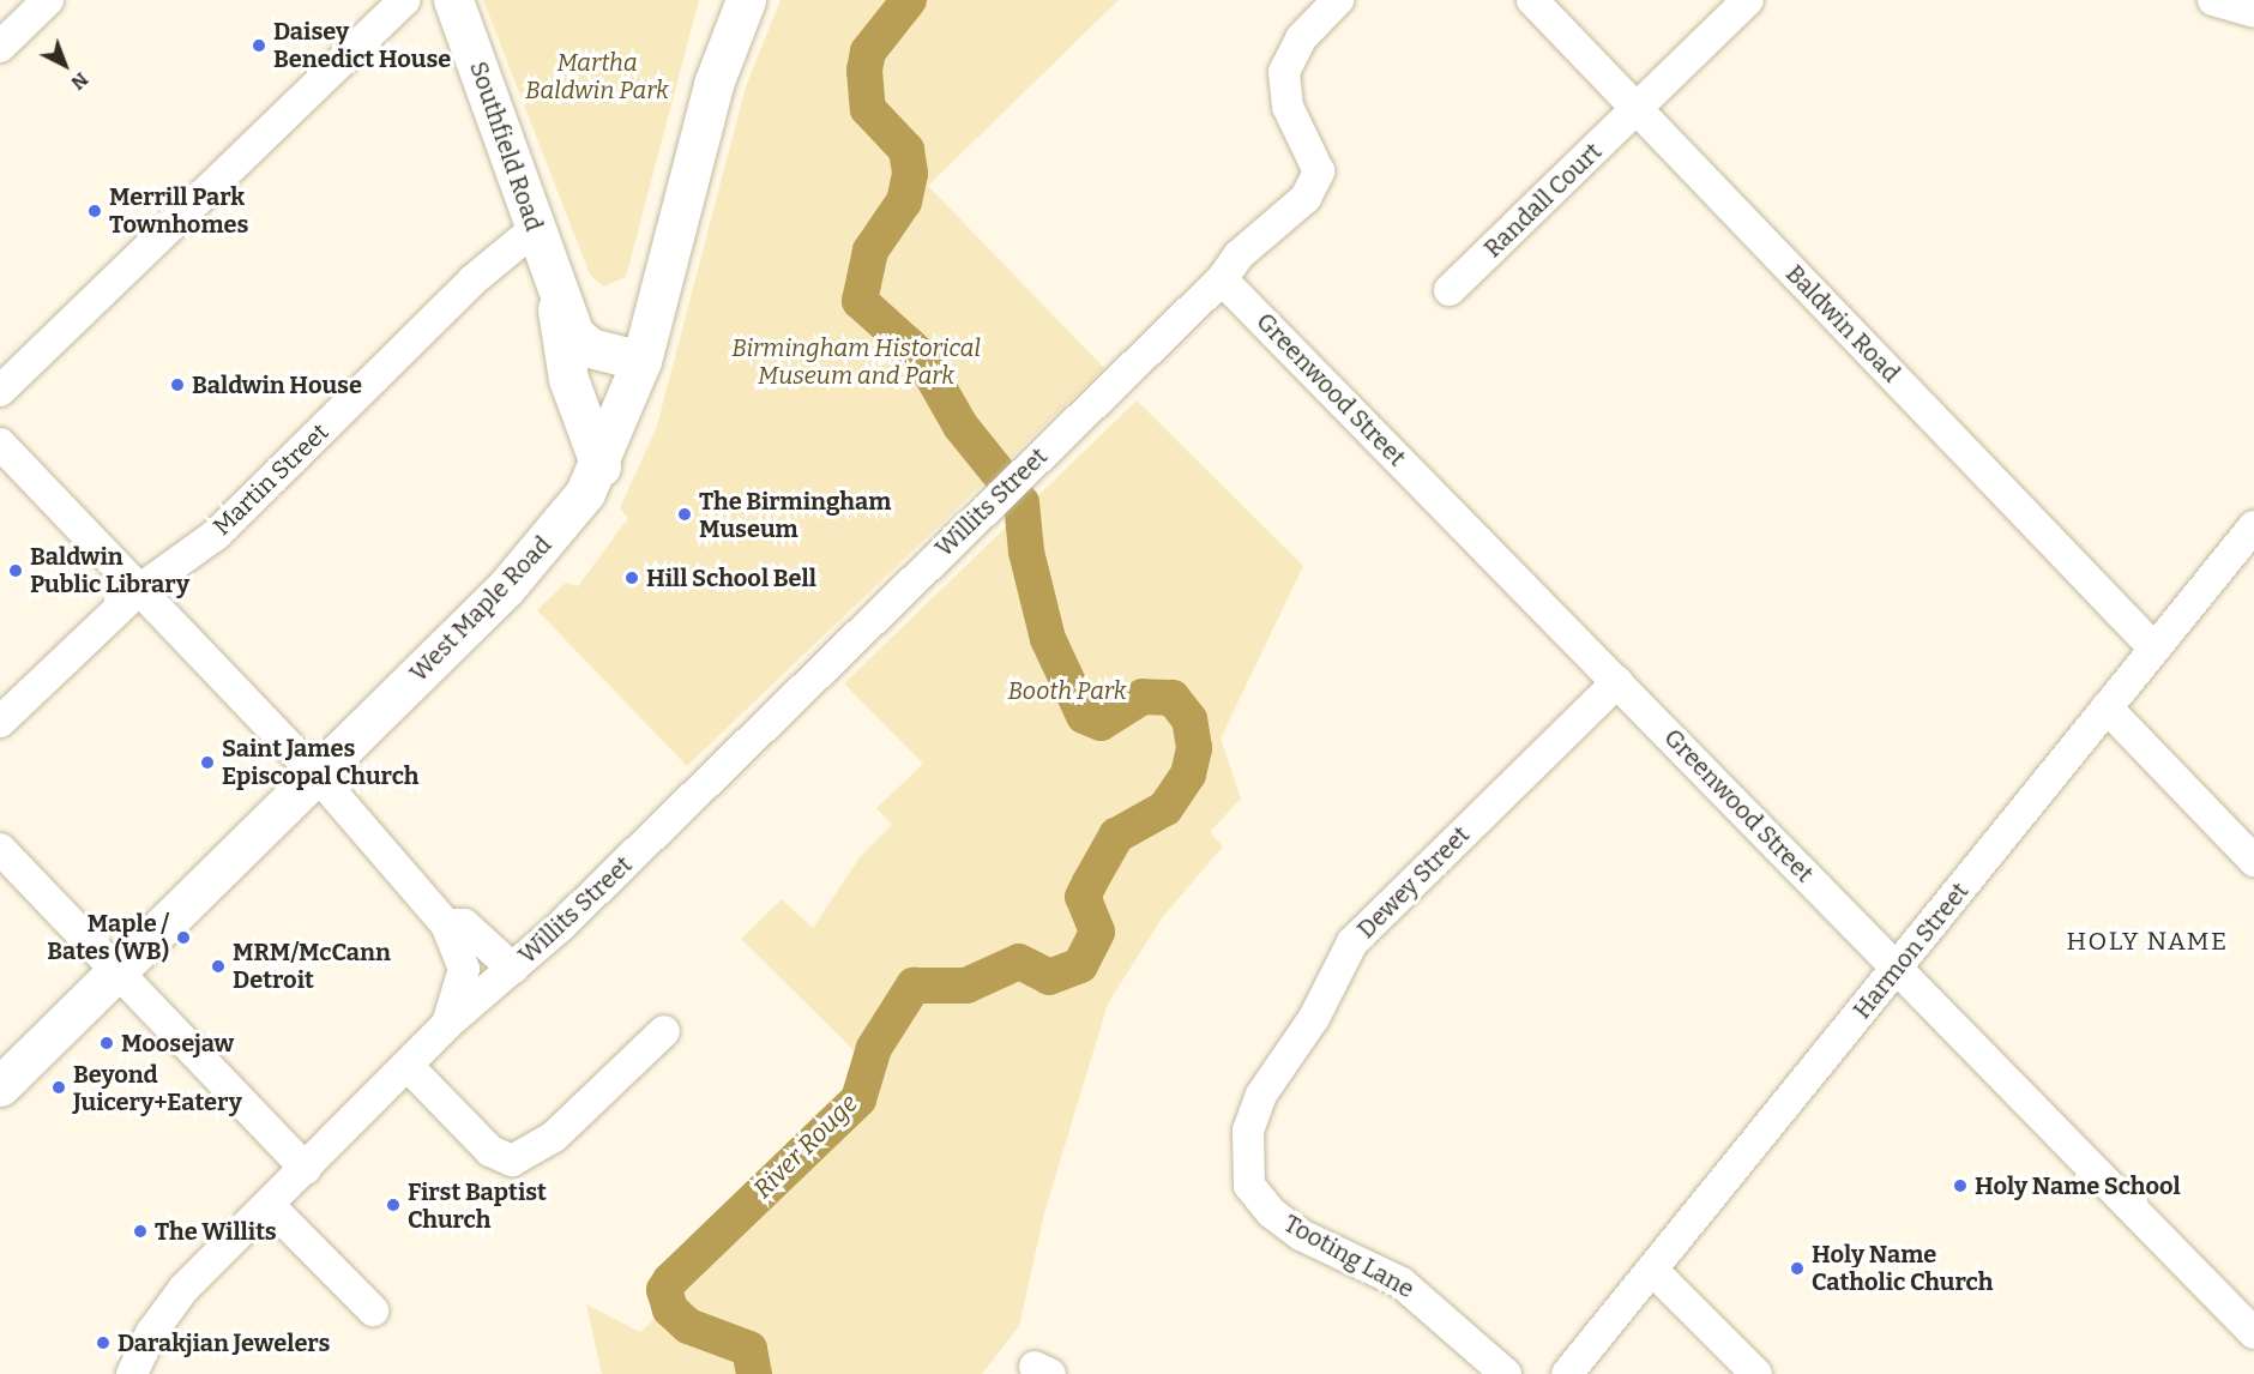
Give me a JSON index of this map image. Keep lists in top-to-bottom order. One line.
{"streets":{"main road":["Southfield Road","West Maple Road"],"street":["Randall Court","Baldwin Road","Greenwood Street","Martin Street","Willits Street","Dewey Street","Harmon Street","Tooting Lane"]},"crossings":[["Southfield Road","Martin Street"],["Southfield Road","West Maple Road"],["Randall Court","Baldwin Road"],["Baldwin Road","Harmon Street"],["Greenwood Street","Willits Street"],["Greenwood Street","Dewey Street"],["Greenwood Street","Harmon Street"],["Dewey Street","Tooting Lane"]],"districts":["HOLY NAME"],"water":["River Rouge"],"parks":["Martha Baldwin Park","Birmingham Historical Museum and Park","Booth Park"],"places":["Daisey Benedict House","Merrill Park Townhomes","Baldwin House","The Birmingham Museum","Baldwin Public Library","Hill School Bell","Saint James Episcopal Church","Maple / Bates (WB)","MRM/McCann Detroit","Moosejaw","Beyond Juicery+Eatery","Holy Name School","First Baptist Church","The Willits","Holy Name Catholic Church","Darakjian Jewelers"],"north":"bottom right"}
